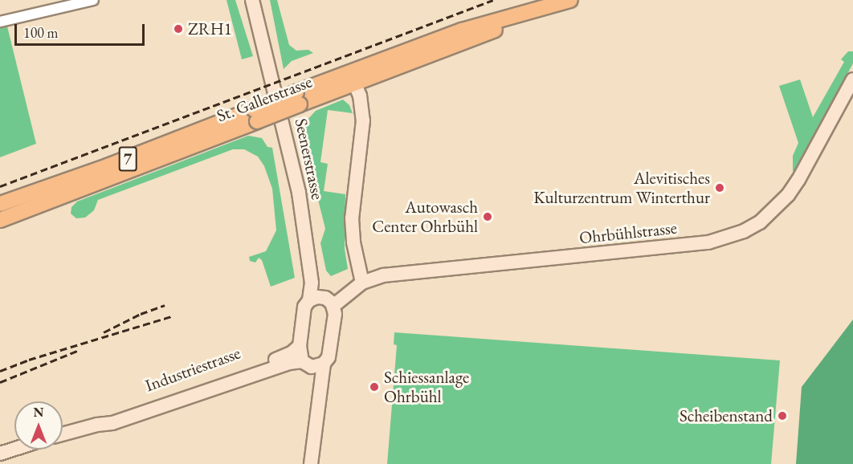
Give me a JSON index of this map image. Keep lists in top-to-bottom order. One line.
{"streets":{"main road":["St. Gallerstrasse","7"],"street":["Seenerstrasse","Ohrbühlstrasse","Industriestrasse"]},"crossings":[["Seenerstrasse","Ohrbühlstrasse"],["Seenerstrasse","Industriestrasse"]],"places":["ZRH1","Alevitisches Kulturzentrum Winterthur","Autowasch Center Ohrbühl","Schiessanlage Ohrbühl","Scheibenstand"],"scale_bar":"100 m","north":"top"}
